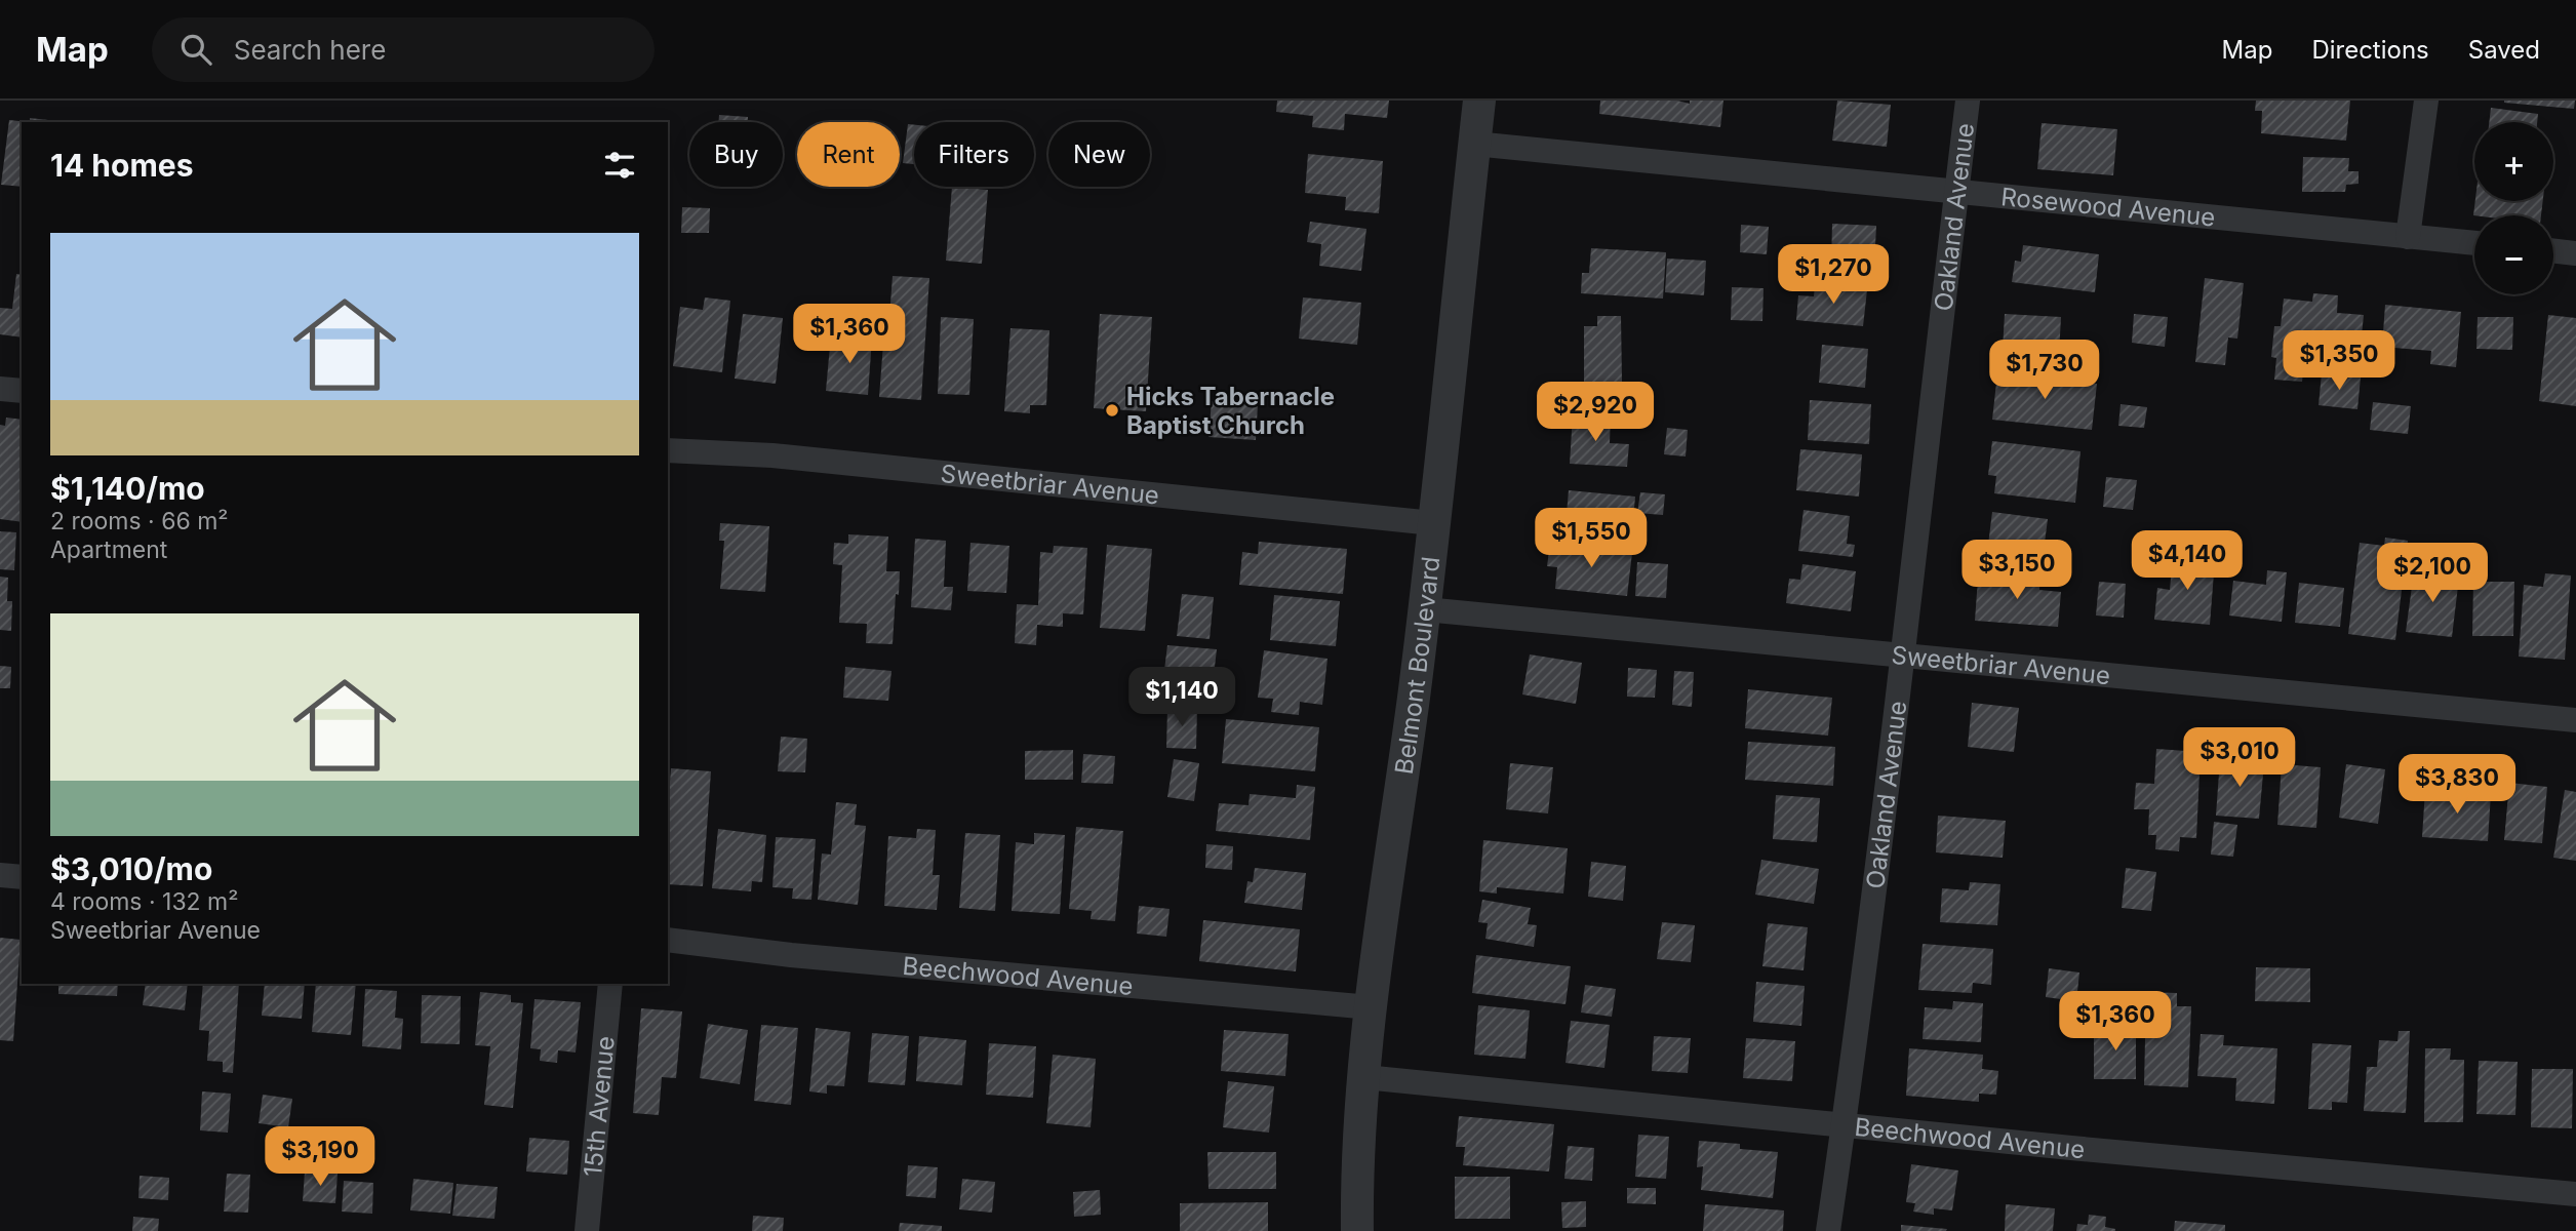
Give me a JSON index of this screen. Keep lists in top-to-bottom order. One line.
{"streets":{"street":["Rosewood Avenue","Oakland Avenue","Sweetbriar Avenue","Belmont Boulevard","Beechwood Avenue","15th Avenue"]},"crossings":[["Rosewood Avenue","Oakland Avenue"],["Rosewood Avenue","Belmont Boulevard"],["Oakland Avenue","Sweetbriar Avenue"],["Oakland Avenue","Beechwood Avenue"],["Sweetbriar Avenue","Belmont Boulevard"],["Belmont Boulevard","Beechwood Avenue"]],"places":["Hicks Tabernacle Baptist Church"],"page":{"header":"Map","search":"Search here","nav":["Map","Directions","Saved"],"map_buttons":["+","−"],"chip":["Buy","Rent","Filters","New"],"heading":"14 homes","list":[{"name":"$1,140/mo","note":"2 rooms · 66 m² · Apartment"},{"name":"$3,010/mo","note":"4 rooms · 132 m² · Sweetbriar Avenue"}],"price":["$1,270","$1,360","$1,350","$1,730","$2,920","$1,550","$4,140","$3,150","$2,100","$1,140","$3,010","$3,830","$1,360","$3,190"]}}
